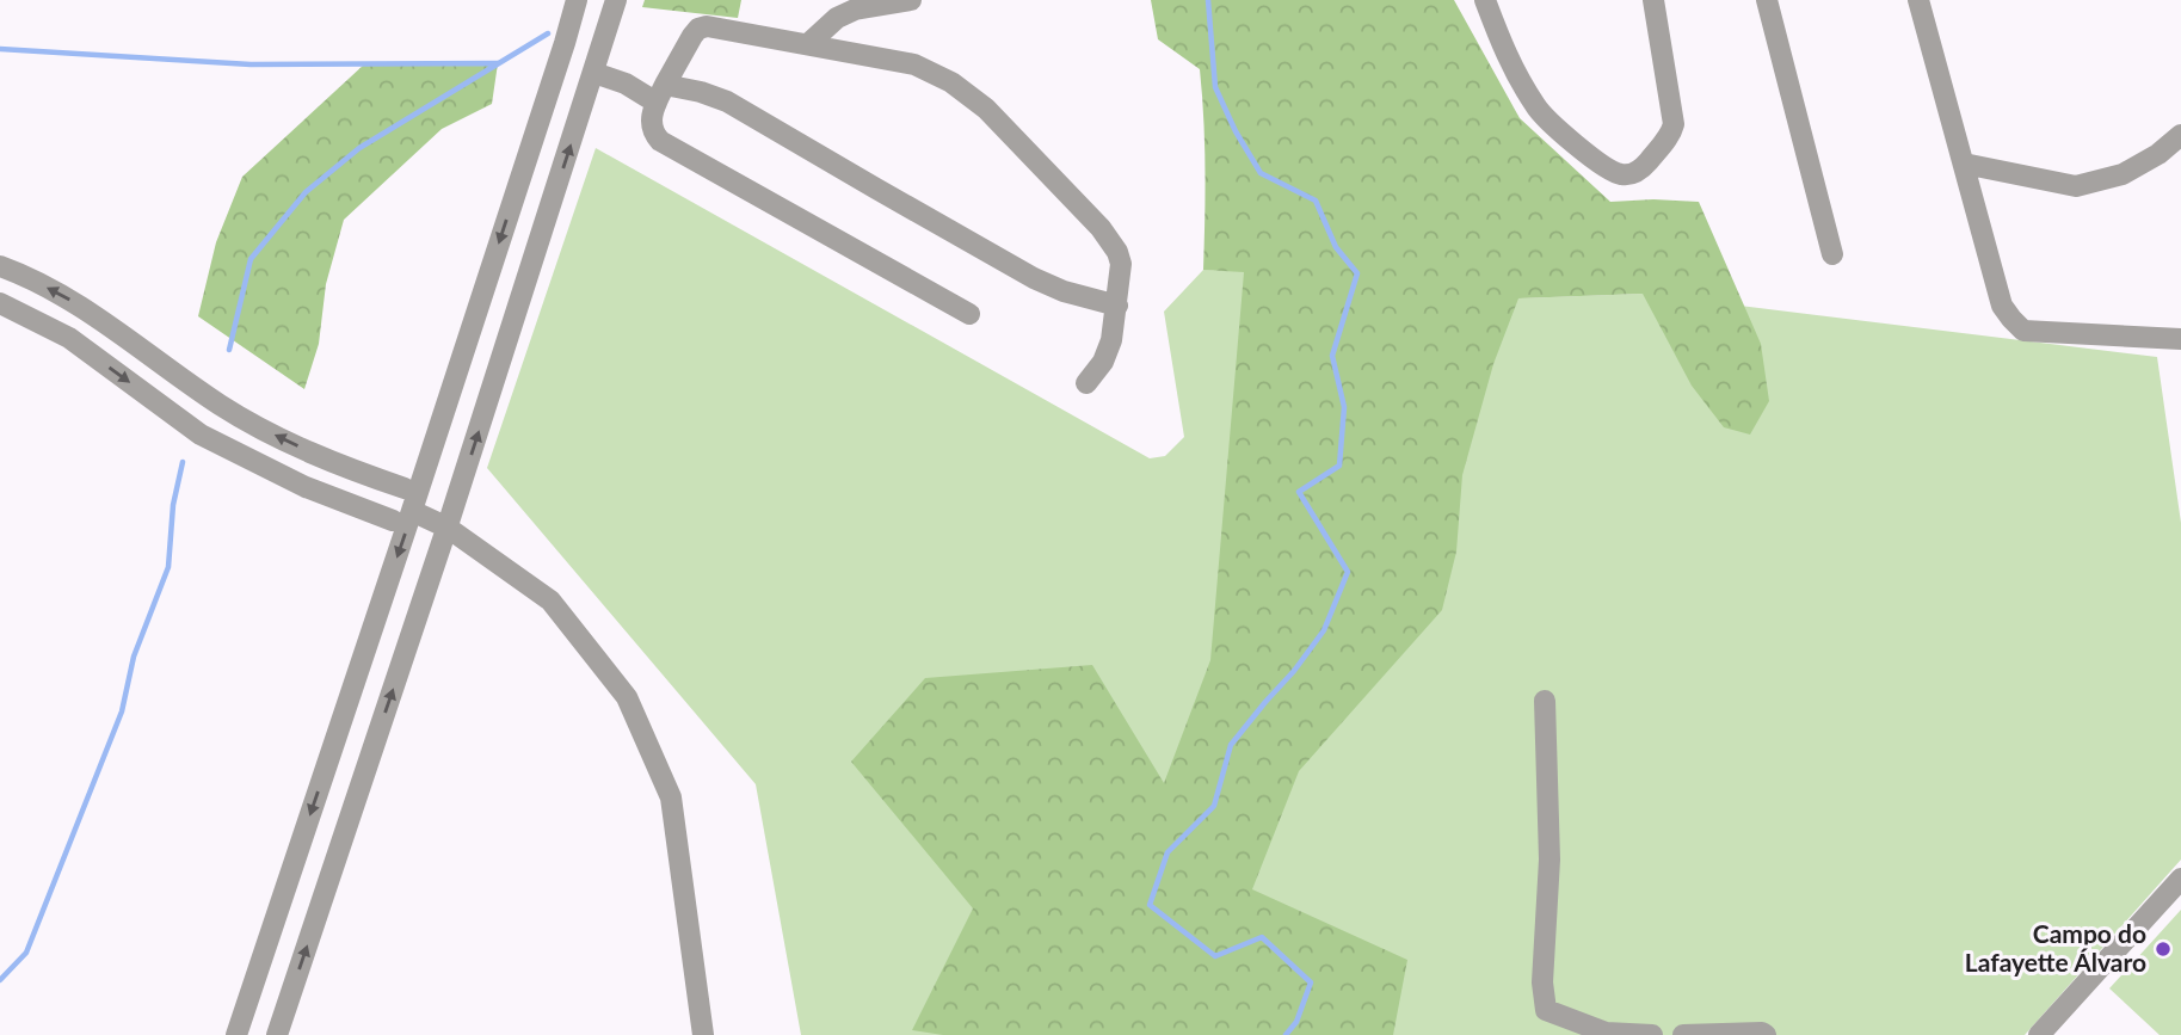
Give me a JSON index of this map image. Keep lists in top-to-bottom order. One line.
{"places":["Campo do Lafayette Álvaro"]}
